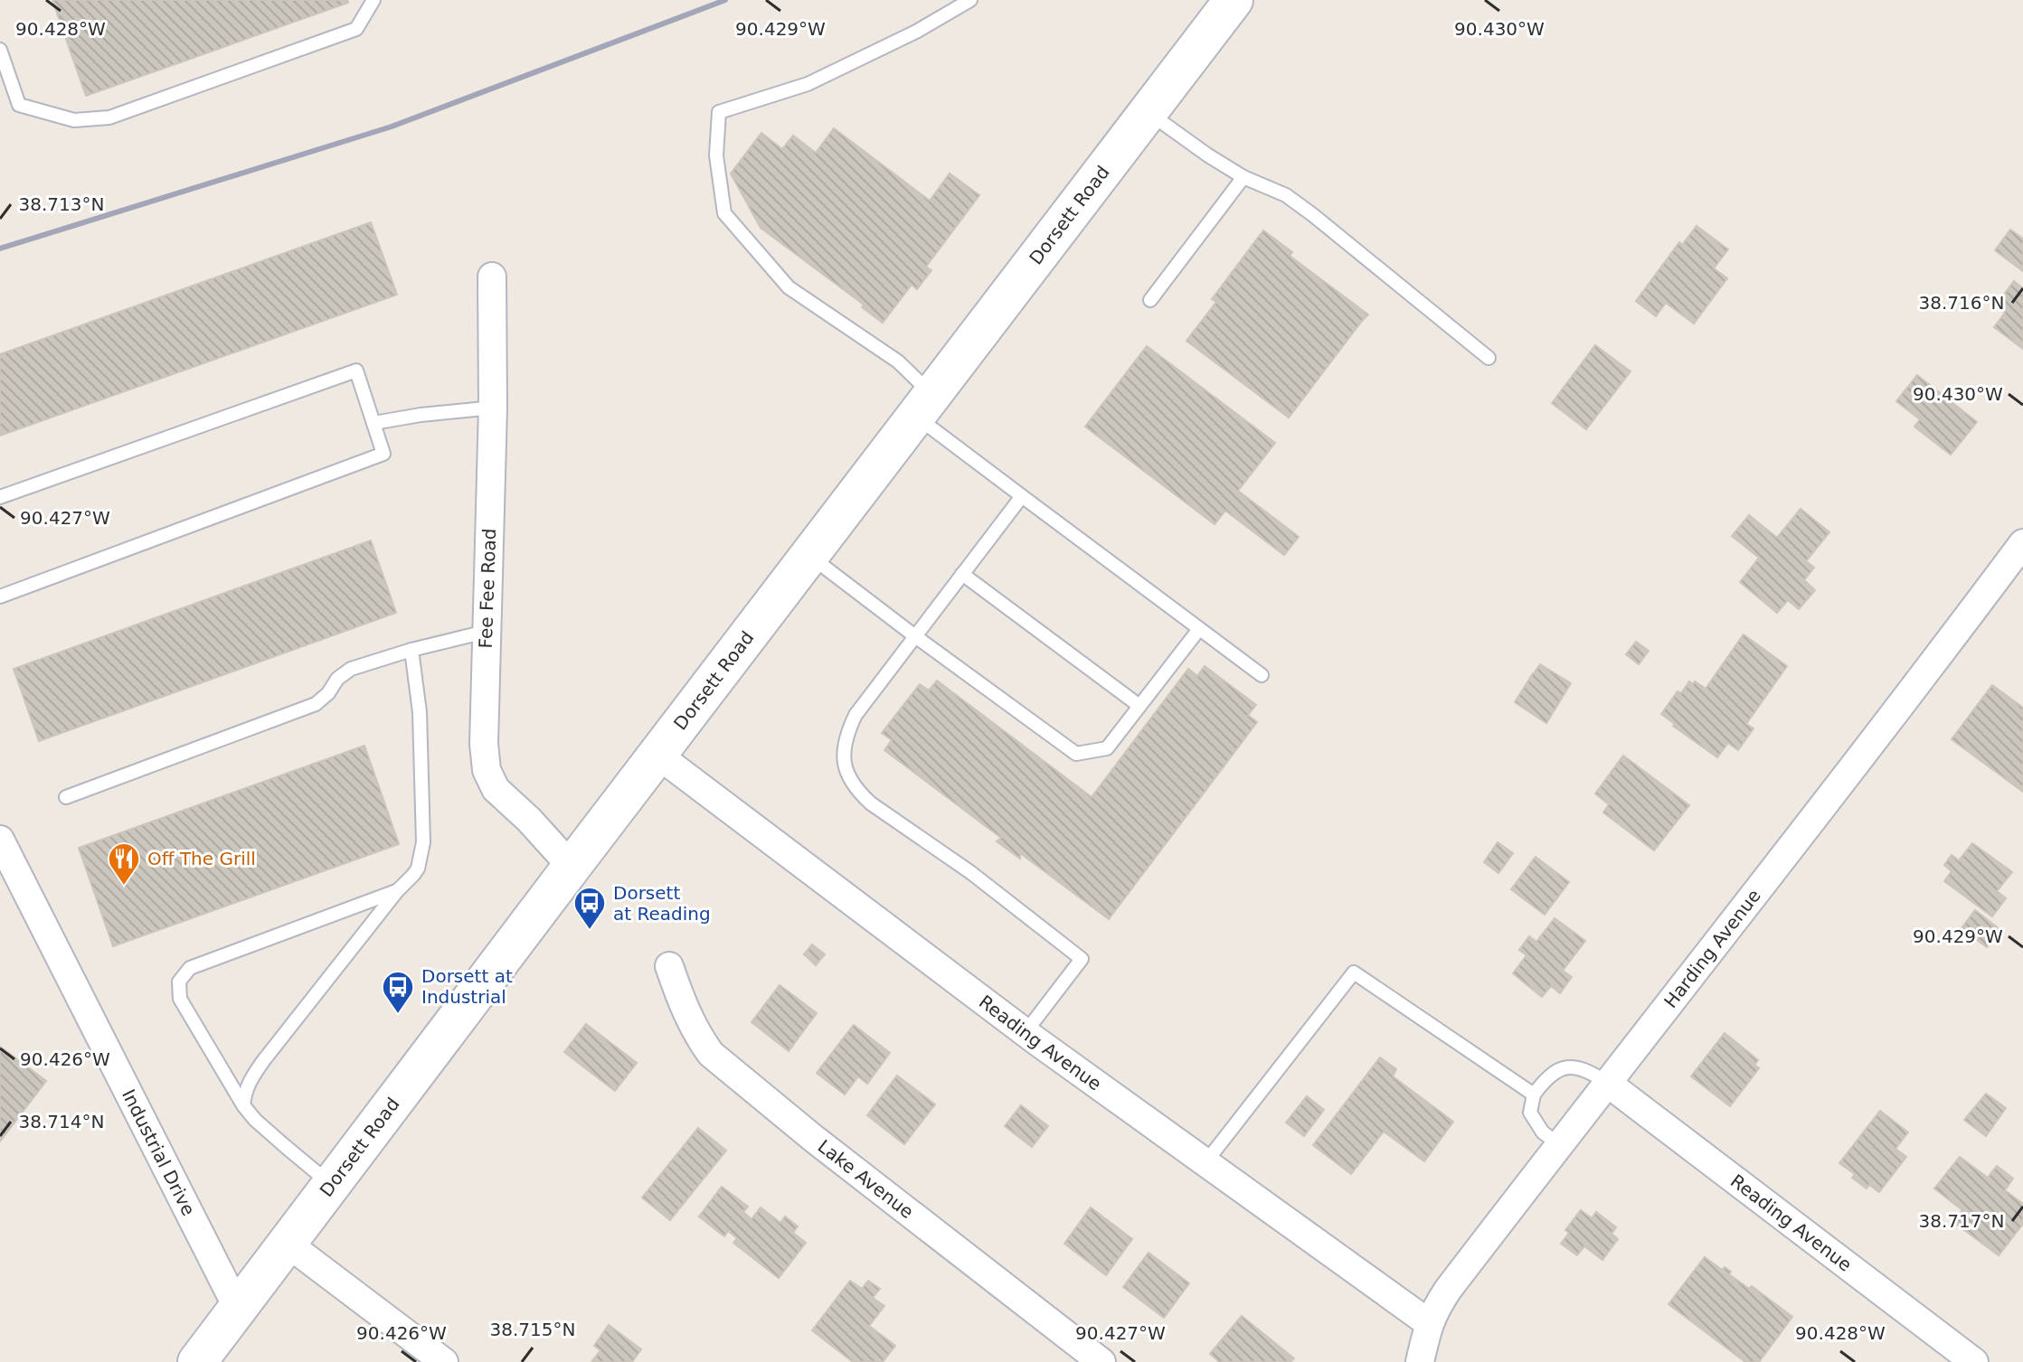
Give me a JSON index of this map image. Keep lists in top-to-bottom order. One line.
{"streets":{"main road":["Dorsett Road"],"street":["Fee Fee Road","Harding Avenue","Reading Avenue","Industrial Drive","Lake Avenue"]},"crossings":[["Dorsett Road","Fee Fee Road"],["Dorsett Road","Reading Avenue"],["Dorsett Road","Industrial Drive"],["Harding Avenue","Reading Avenue"]],"places":{"restaurant":["Off The Grill"],"bus stop":["Dorsett at Reading","Dorsett at Industrial"]},"coordinates":["90.430°W","90.428°W","90.429°W","38.713°N","38.716°N","90.427°W","90.426°W","38.714°N","38.717°N","38.715°N"]}
